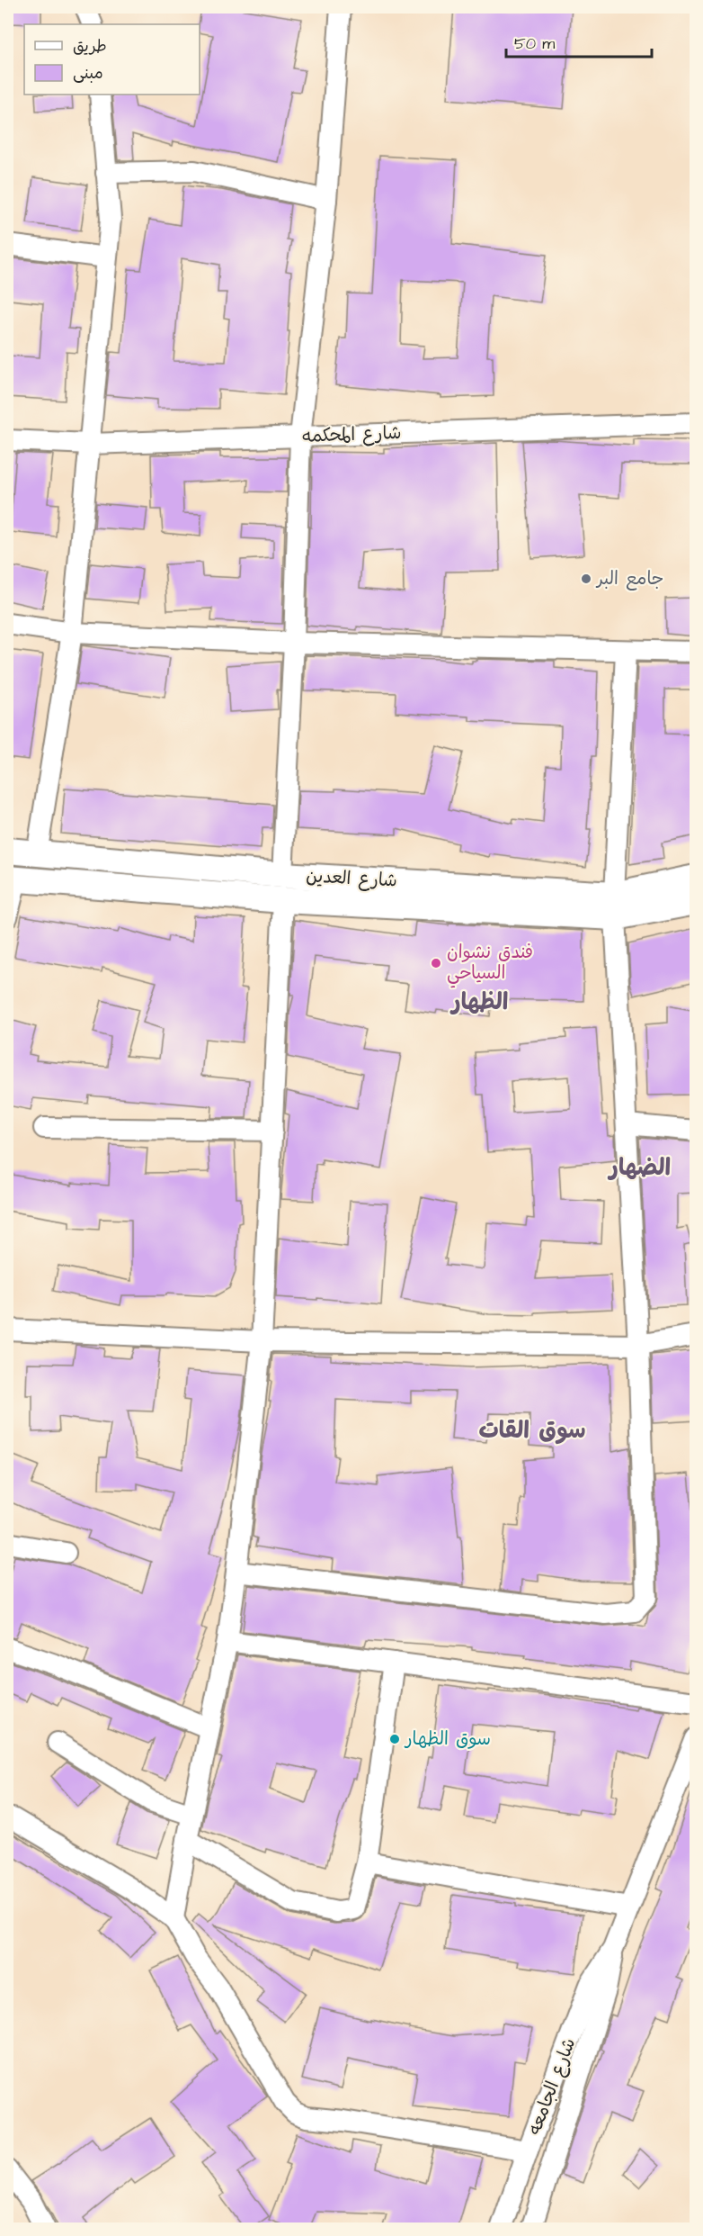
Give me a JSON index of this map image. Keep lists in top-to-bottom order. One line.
{"streets":{"main road":["شارع العدين"],"street":["شارع المحكمه","شارع الجامعه"]},"districts":["الظهار","الضهار","سوق القات"],"places":["جامع البر","فندق نشوان السياحي","سوق الظهار"],"legend":["طريق","مبنى"],"scale_bar":"50 m"}
